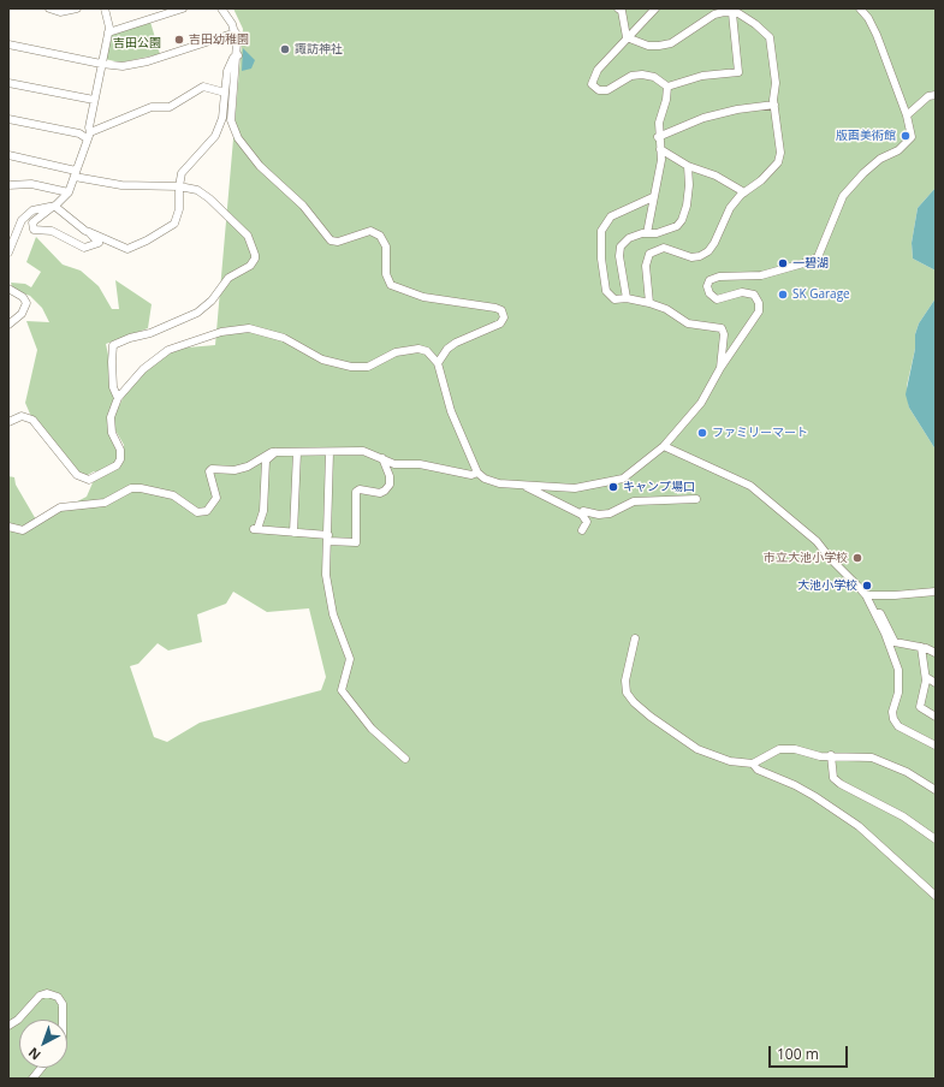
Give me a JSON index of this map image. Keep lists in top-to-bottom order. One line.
{"parks":["吉田公園"],"places":["吉田幼稚園","諏訪神社","版画美術館","一碧湖","SK Garage","ファミリーマート","キャンプ場口","市立大池小学校","大池小学校"],"scale_bar":"100 m","north":"bottom left"}
